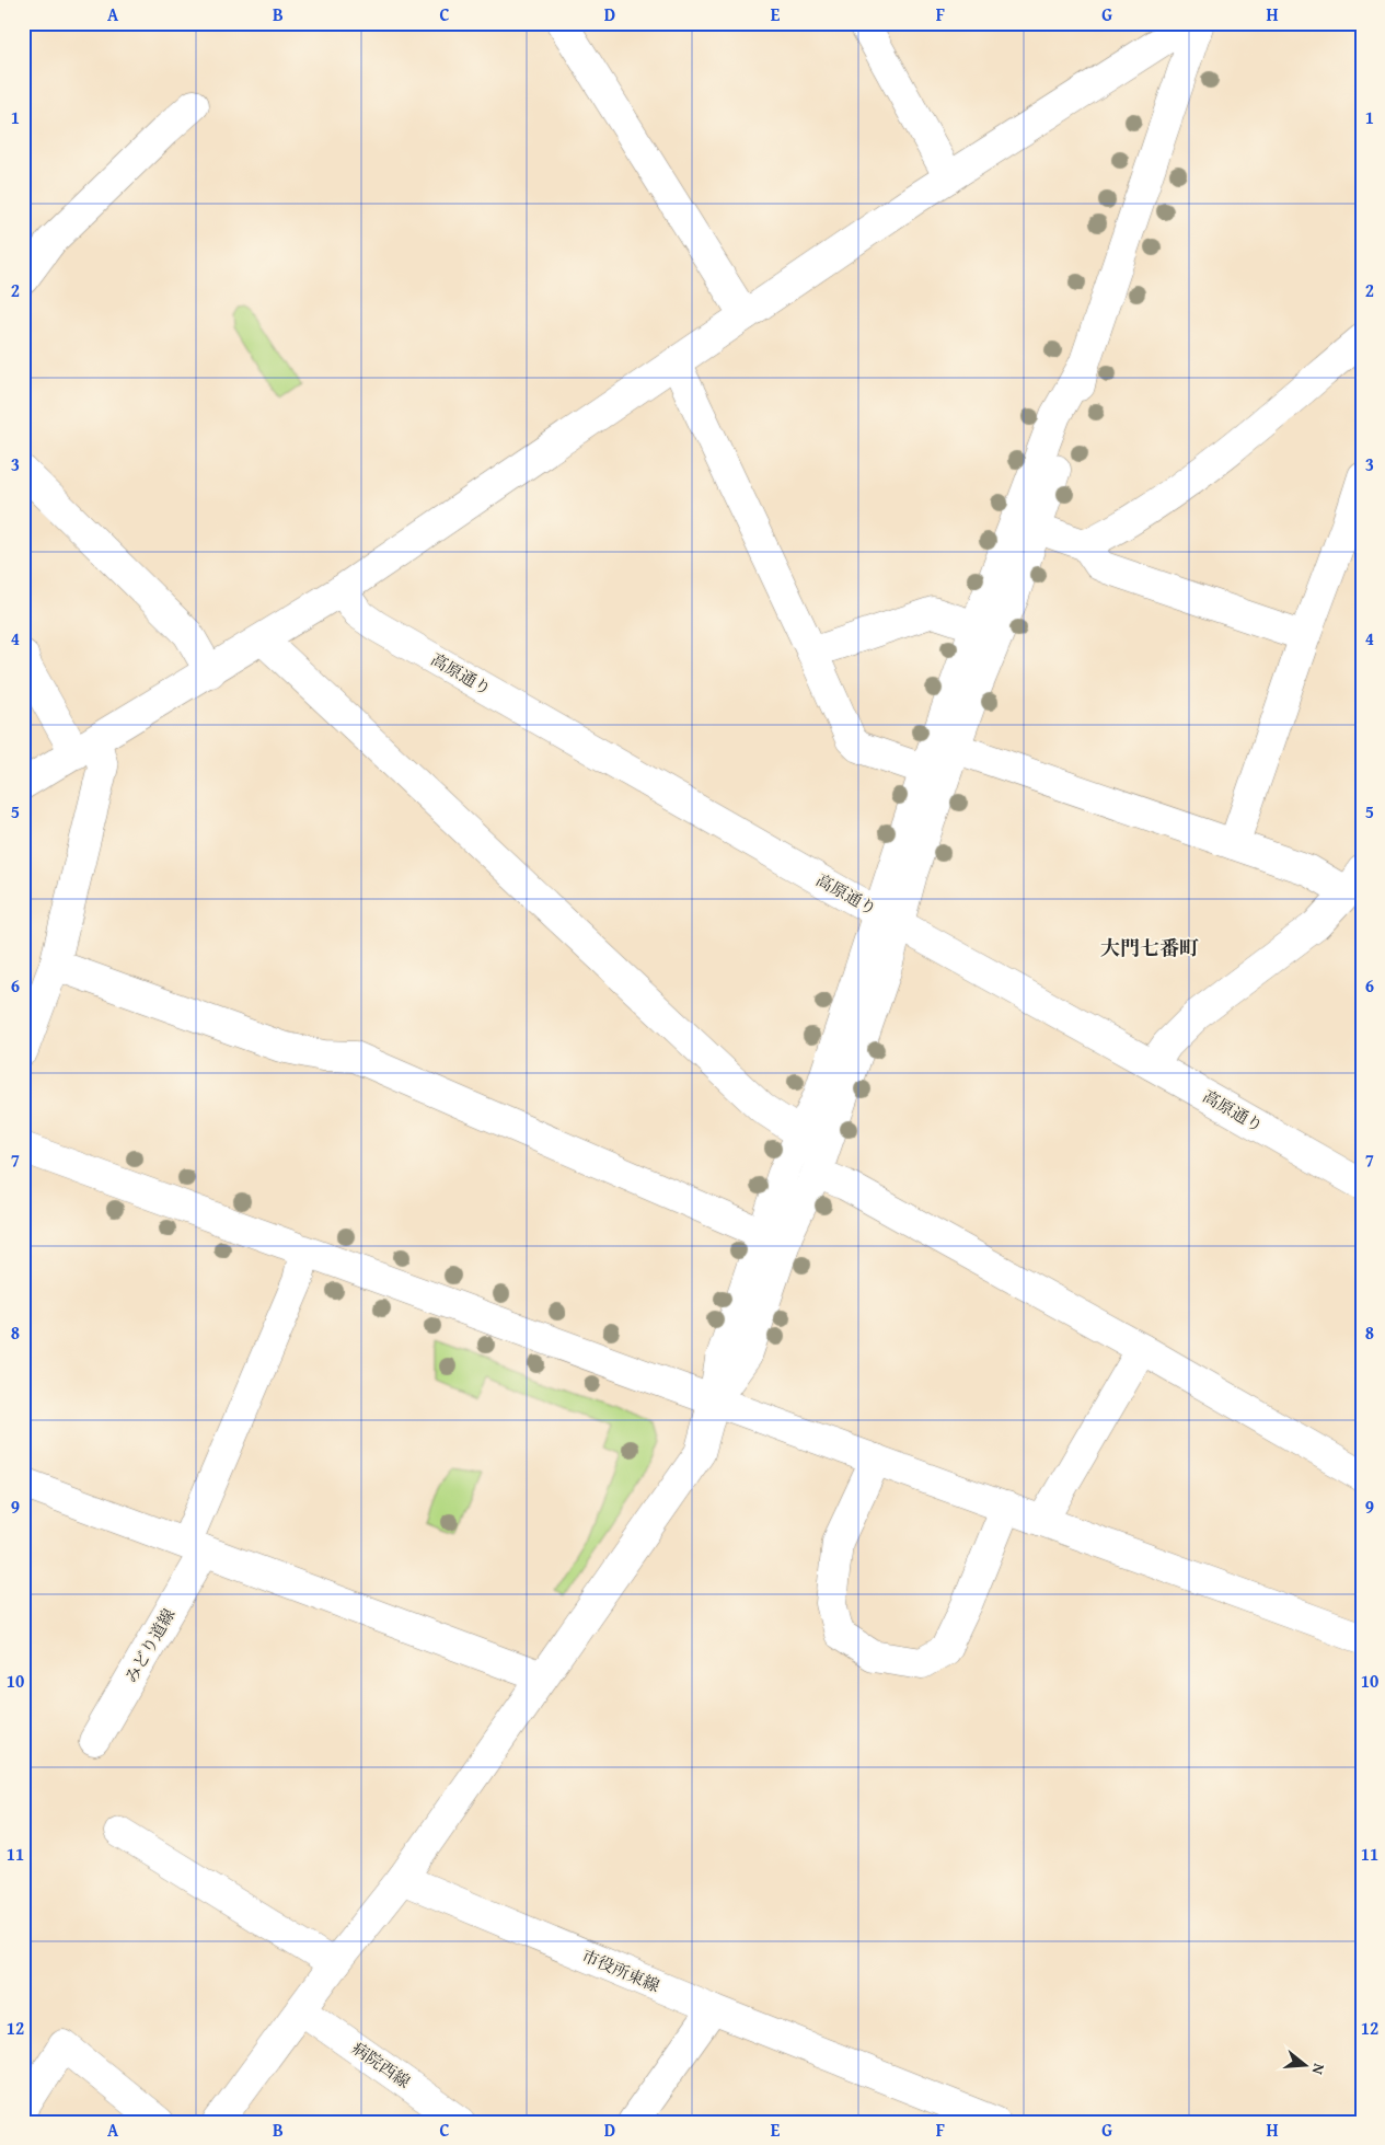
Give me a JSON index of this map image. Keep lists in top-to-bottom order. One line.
{"streets":{"street":["高原通り","みどり道線","市役所東線","病院西線"]},"districts":["大門七番町"],"north":"right","grid":{"columns":["A","B","C","D","E","F","G","H"],"rows":["1","2","3","4","5","6","7","8","9","10","11","12"]}}
